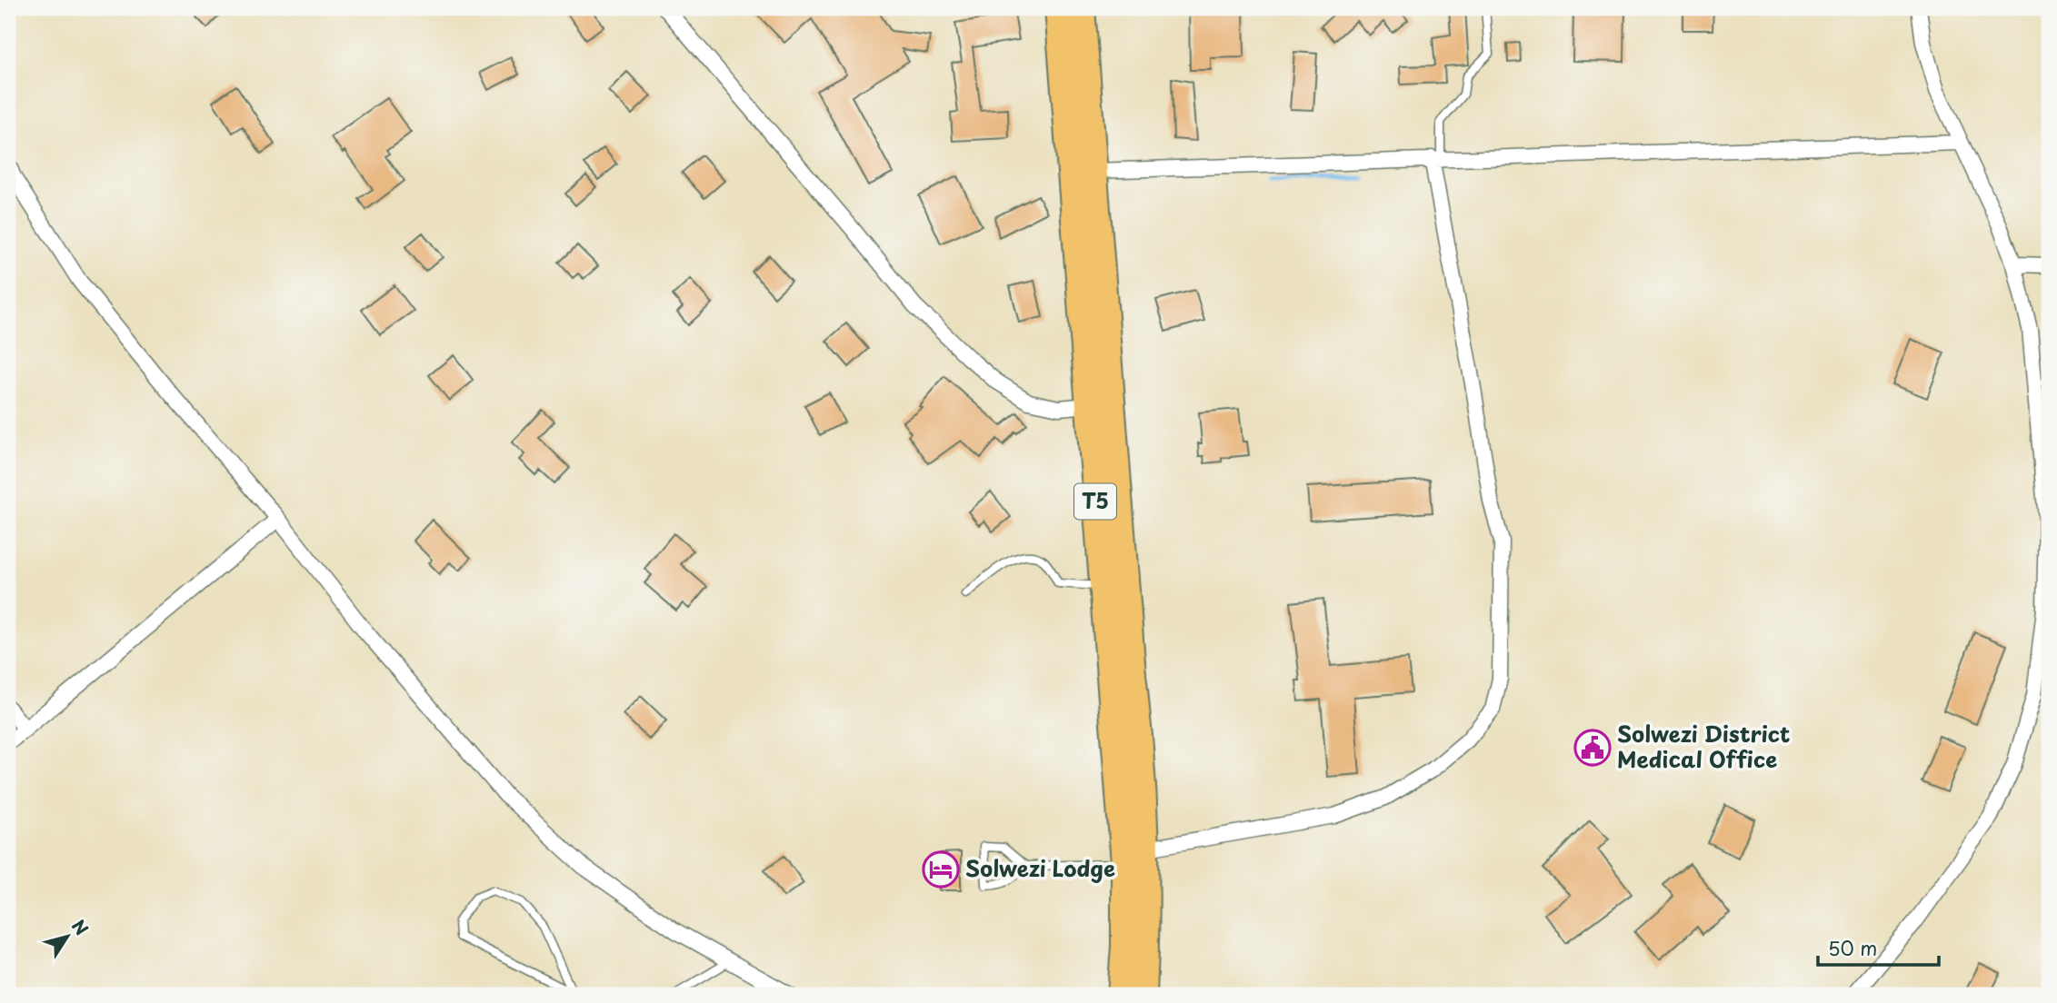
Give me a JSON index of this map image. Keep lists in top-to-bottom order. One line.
{"streets":{"highway":["T5"]},"places":{"public building":["Solwezi District Medical Office"],"hotel":["Solwezi Lodge"]},"scale_bar":"50 m","north":"top right"}
